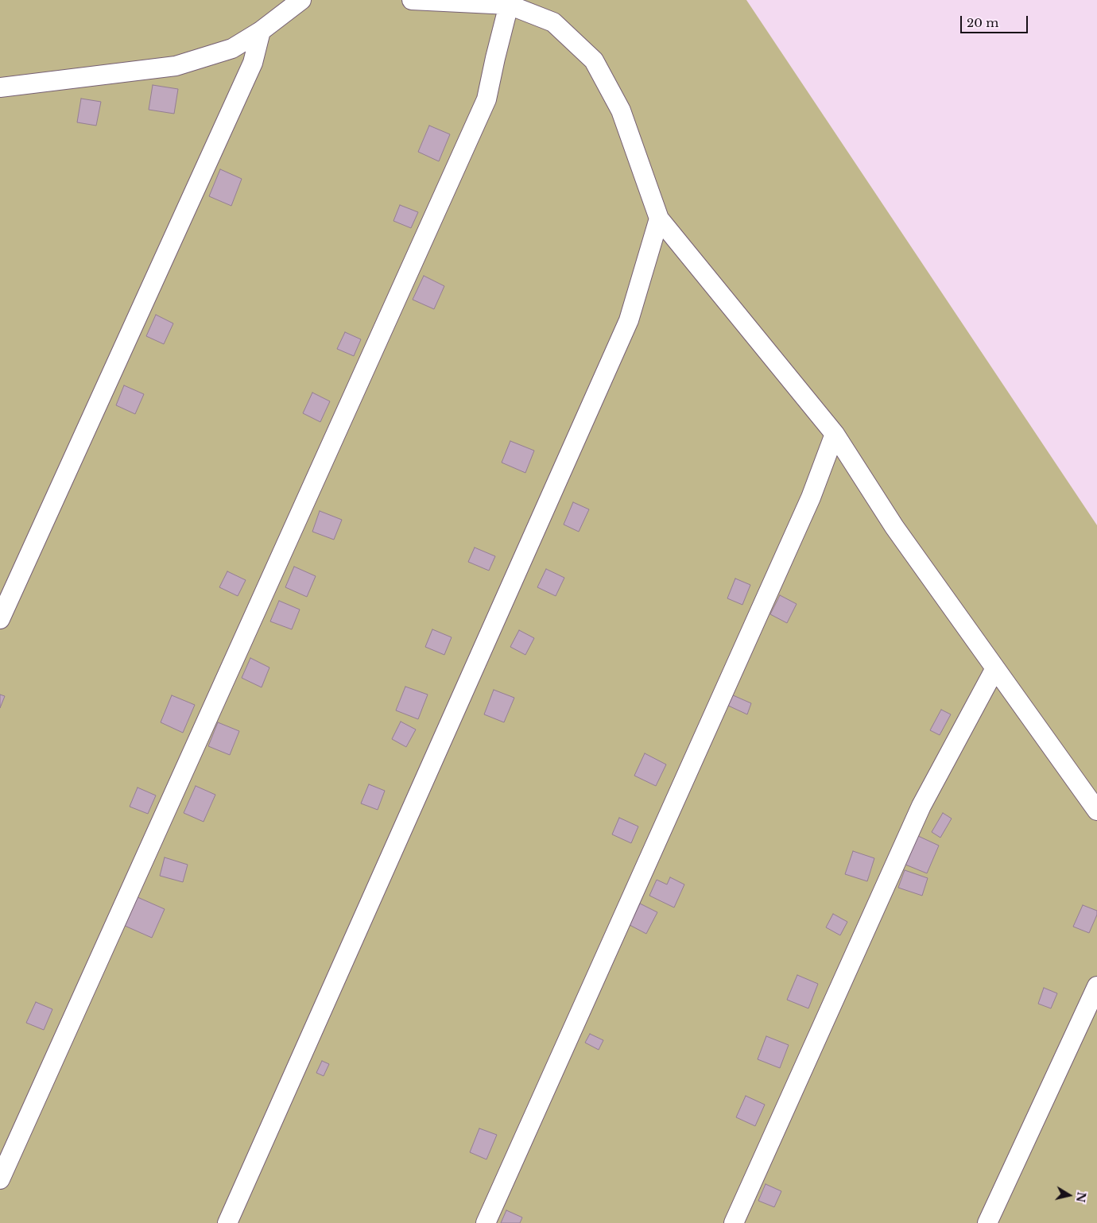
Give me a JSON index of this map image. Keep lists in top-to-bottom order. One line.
{"scale_bar":"20 m","north":"right"}
